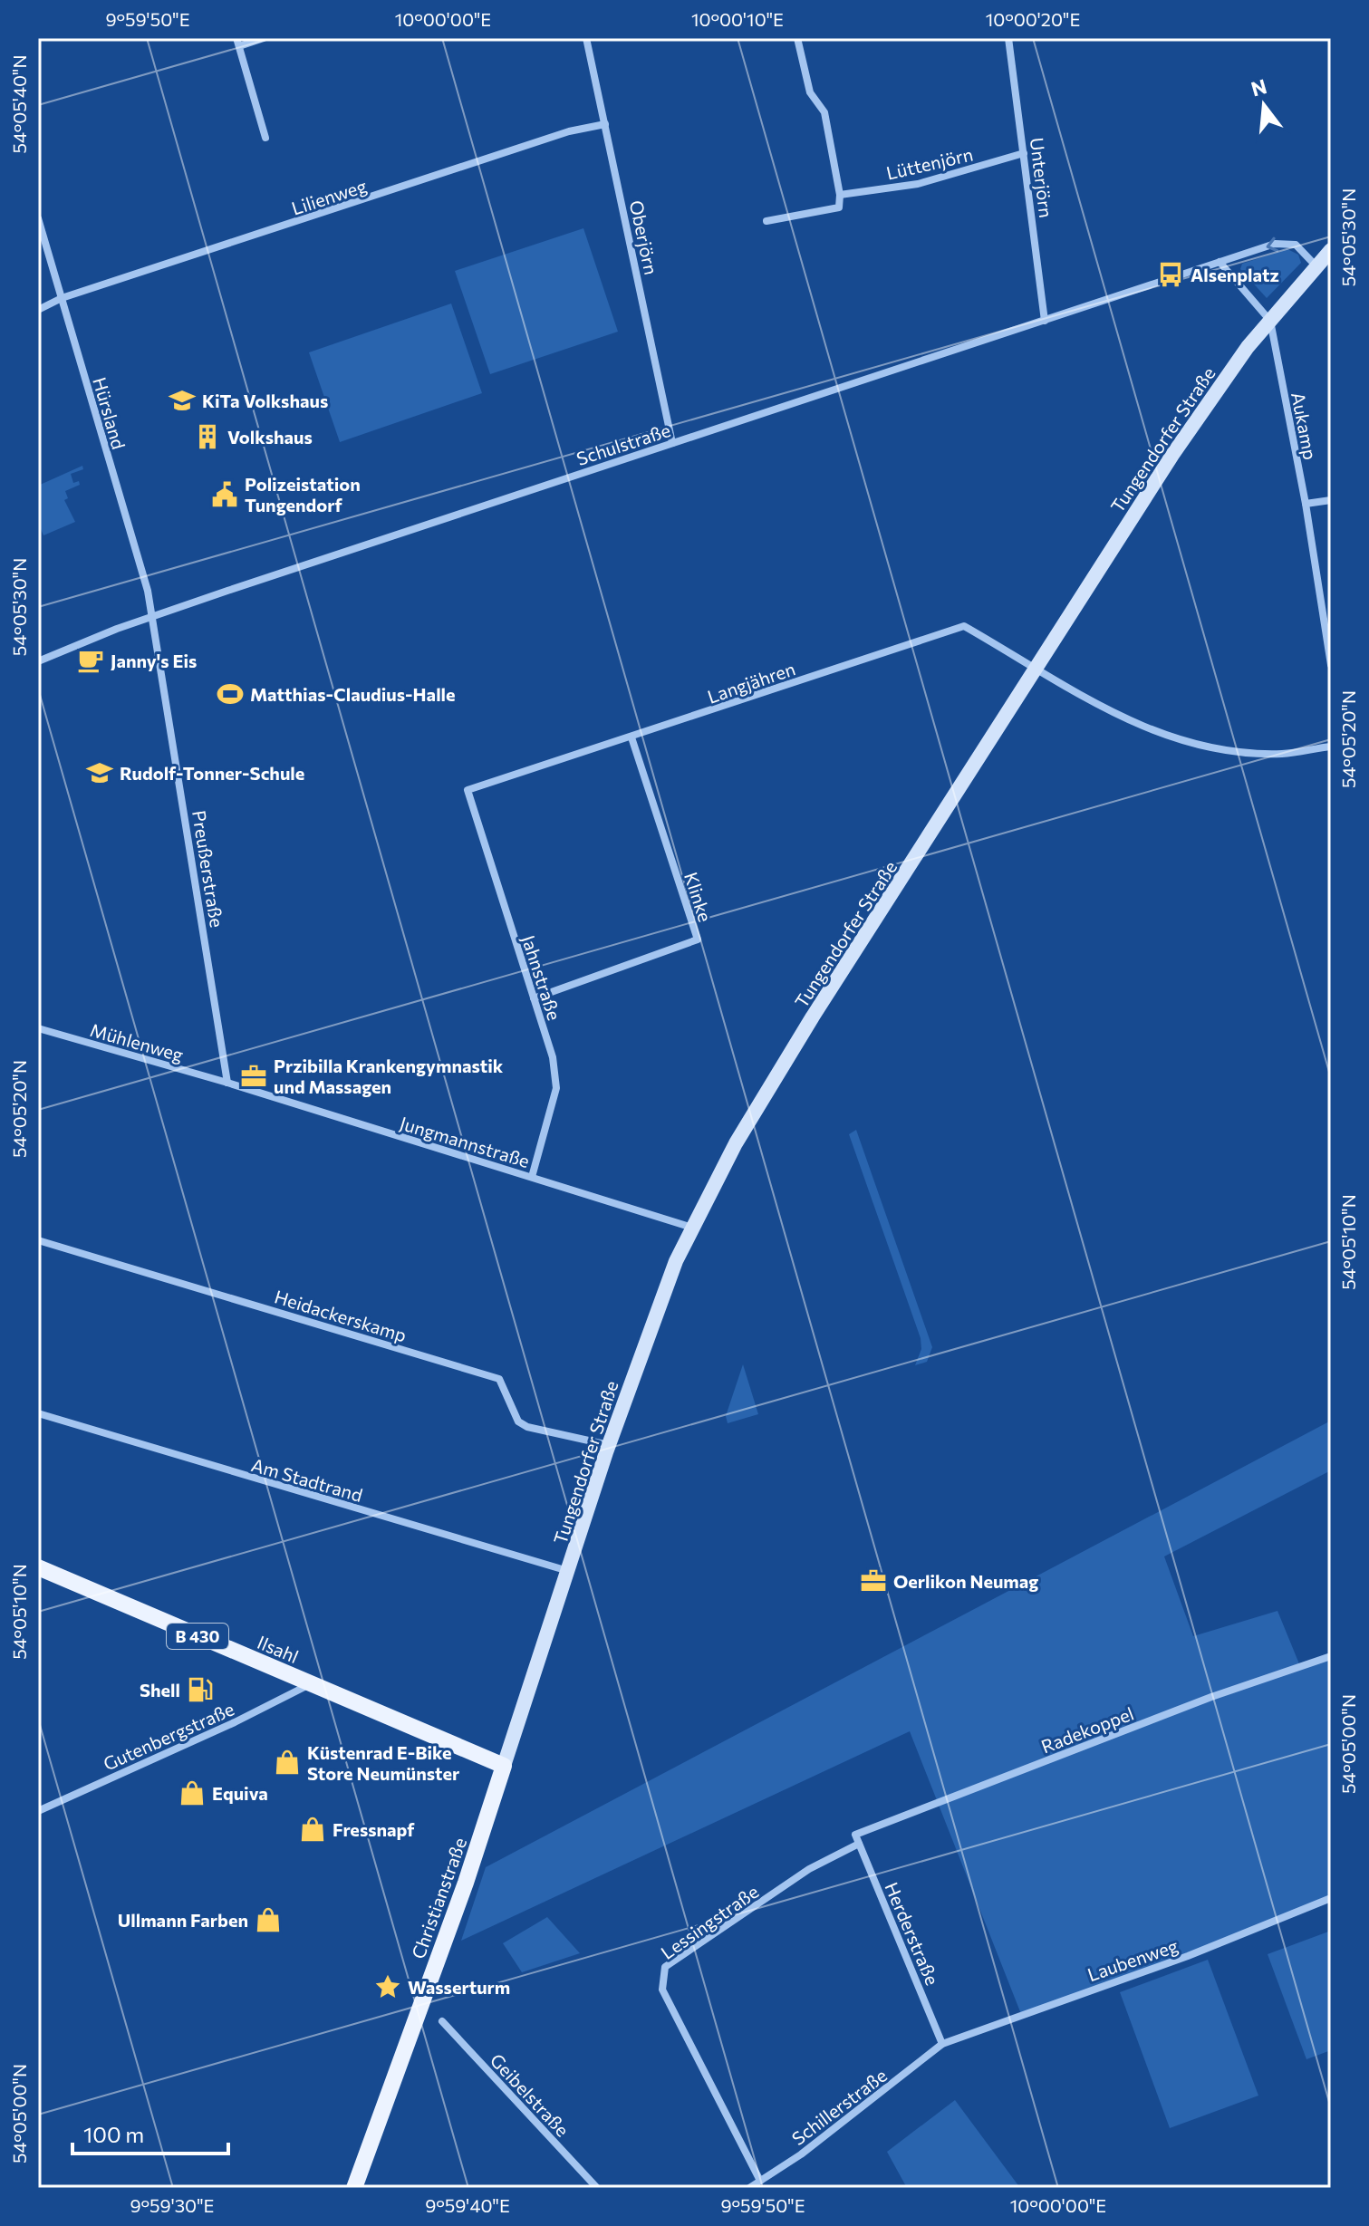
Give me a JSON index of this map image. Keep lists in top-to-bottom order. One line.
{"streets":{"main road":["Tungendorfer Straße","B 430","Ilsahl","Christianstraße"],"street":["Lüttenjörn","Unterjörn","Lilienweg","Oberjörn","Hürsland","Aukamp","Schulstraße","Langjähren","Preußerstraße","Klinke","Jahnstraße","Mühlenweg","Jungmannstraße","Heidackerskamp","Am Stadtrand","Radekoppel","Gutenbergstraße","Lessingstraße","Herderstraße","Laubenweg","Geibelstraße","Schillerstraße"]},"crossings":[["Lüttenjörn","Unterjörn"],["Unterjörn","Schulstraße"],["Lilienweg","Oberjörn"],["Lilienweg","Hürsland"],["Oberjörn","Schulstraße"],["Hürsland","Schulstraße"],["Hürsland","Preußerstraße"],["Aukamp","Tungendorfer Straße"],["Tungendorfer Straße","Langjähren"],["Tungendorfer Straße","Jungmannstraße"],["Tungendorfer Straße","Heidackerskamp"],["Tungendorfer Straße","Am Stadtrand"],["Tungendorfer Straße","Christianstraße"],["Schulstraße","Preußerstraße"],["Langjähren","Klinke"],["Langjähren","Jahnstraße"],["Preußerstraße","Mühlenweg"],["Preußerstraße","Jungmannstraße"],["Klinke","Jahnstraße"],["Jahnstraße","Jungmannstraße"],["Mühlenweg","Jungmannstraße"],["Ilsahl","Gutenbergstraße"],["Ilsahl","Christianstraße"],["Radekoppel","Herderstraße"],["Lessingstraße","Herderstraße"],["Lessingstraße","Schillerstraße"],["Herderstraße","Laubenweg"],["Herderstraße","Schillerstraße"],["Laubenweg","Schillerstraße"]],"places":{"bus stop":["Alsenplatz"],"school or university":["KiTa Volkshaus","Rudolf-Tonner-Schule"],"building":["Volkshaus"],"public building":["Polizeistation Tungendorf"],"cafe":["Janny's Eis"],"sports":["Matthias-Claudius-Halle"],"office":["Przibilla Krankengymnastik und Massagen","Oerlikon Neumag"],"fuel station":["Shell"],"shop":["Küstenrad E-Bike Store Neumünster","Equiva","Fressnapf","Ullmann Farben"],"place":["Wasserturm"]},"scale_bar":"100 m","north":"top","coordinates":["9°59'50\"E","10°00'00\"E","10°00'10\"E","10°00'20\"E","54°05'40\"N","54°05'30\"N","54°05'20\"N","54°05'10\"N","54°05'00\"N","9°59'30\"E","9°59'40\"E"]}
